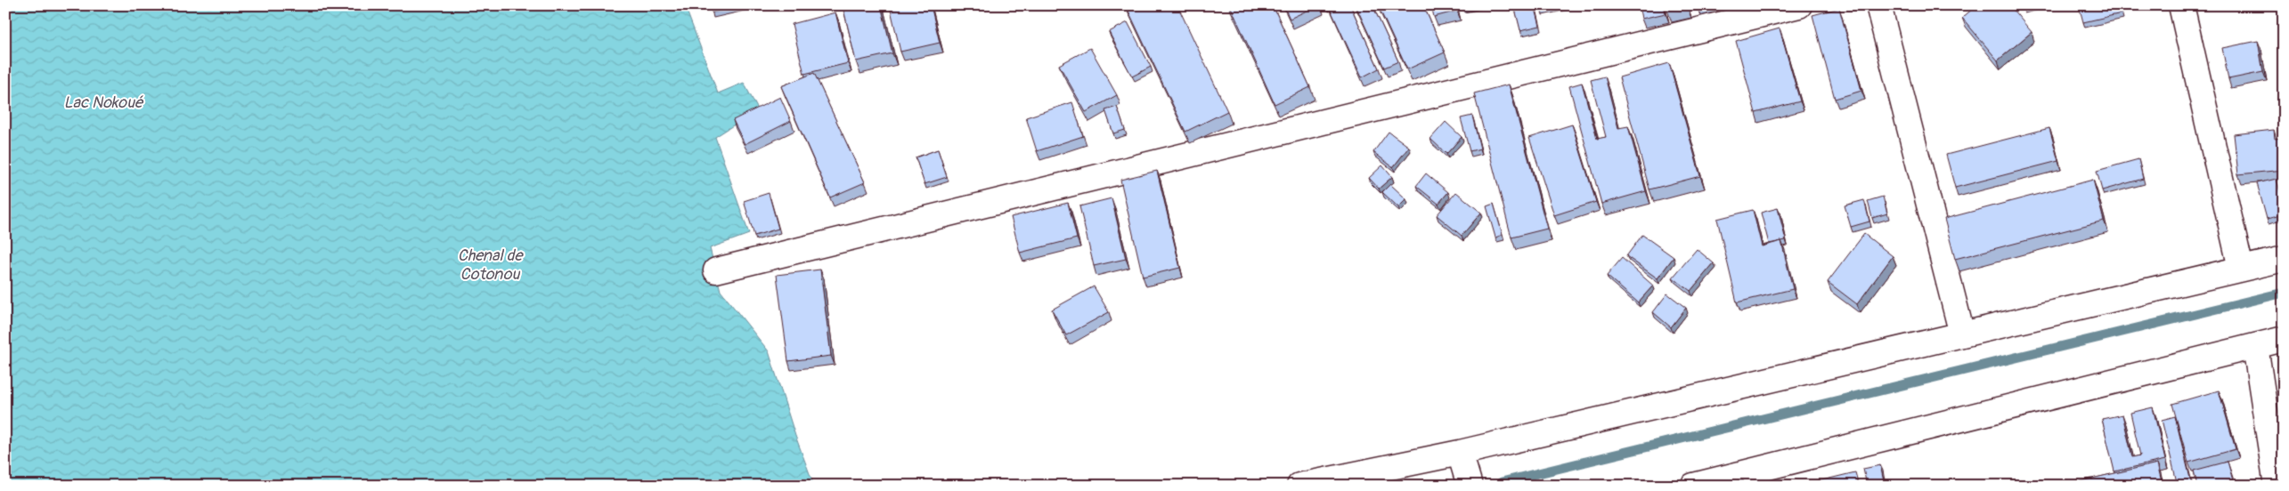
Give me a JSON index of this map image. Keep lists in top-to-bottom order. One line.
{"water":["Lac Nokoué","Chenal de Cotonou"]}
